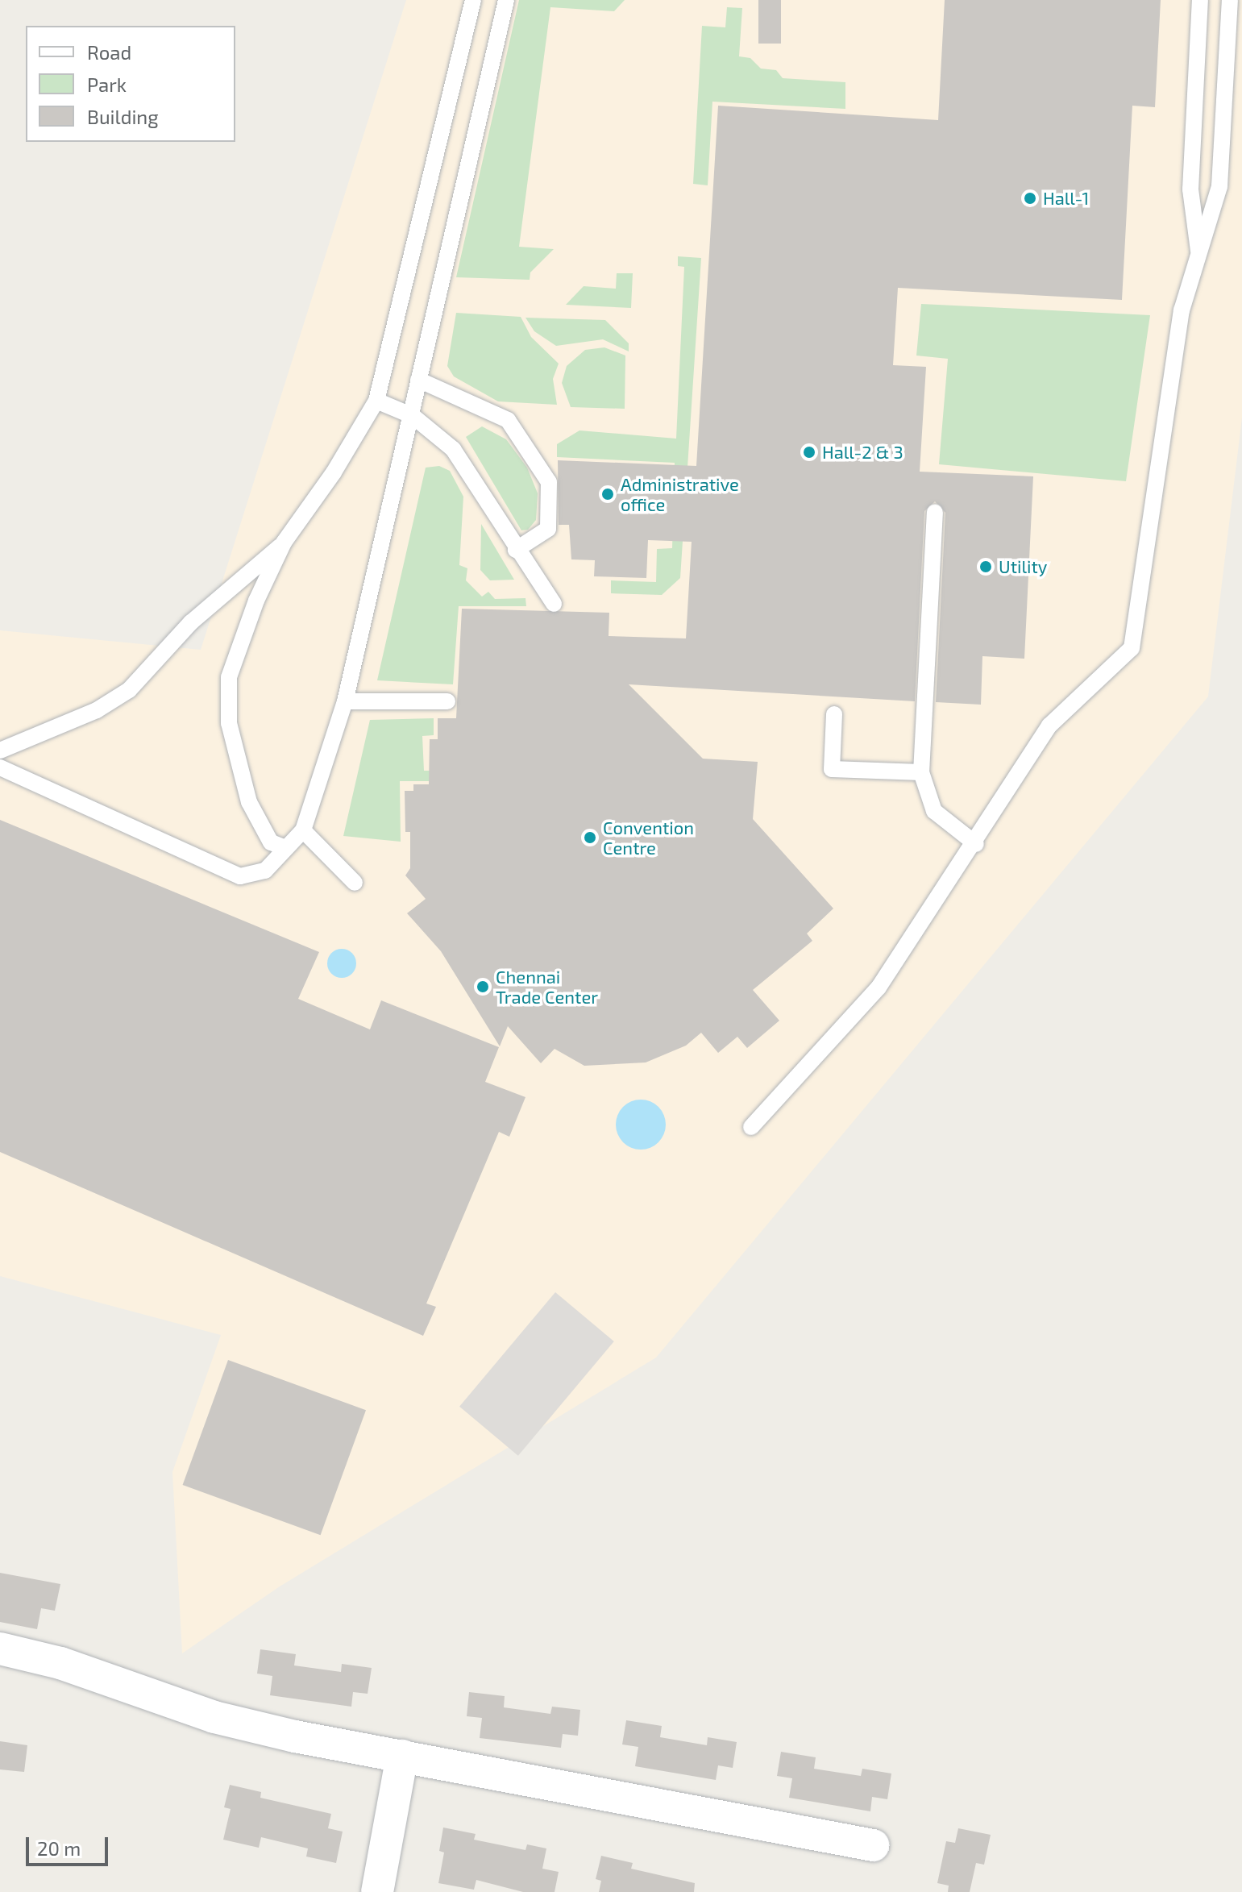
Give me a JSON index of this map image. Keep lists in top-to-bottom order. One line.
{"places":["Hall-1","Hall-2 & 3","Administrative office","Utility","Convention Centre","Chennai Trade Center"],"legend":["Road","Park","Building"],"scale_bar":"20 m"}
